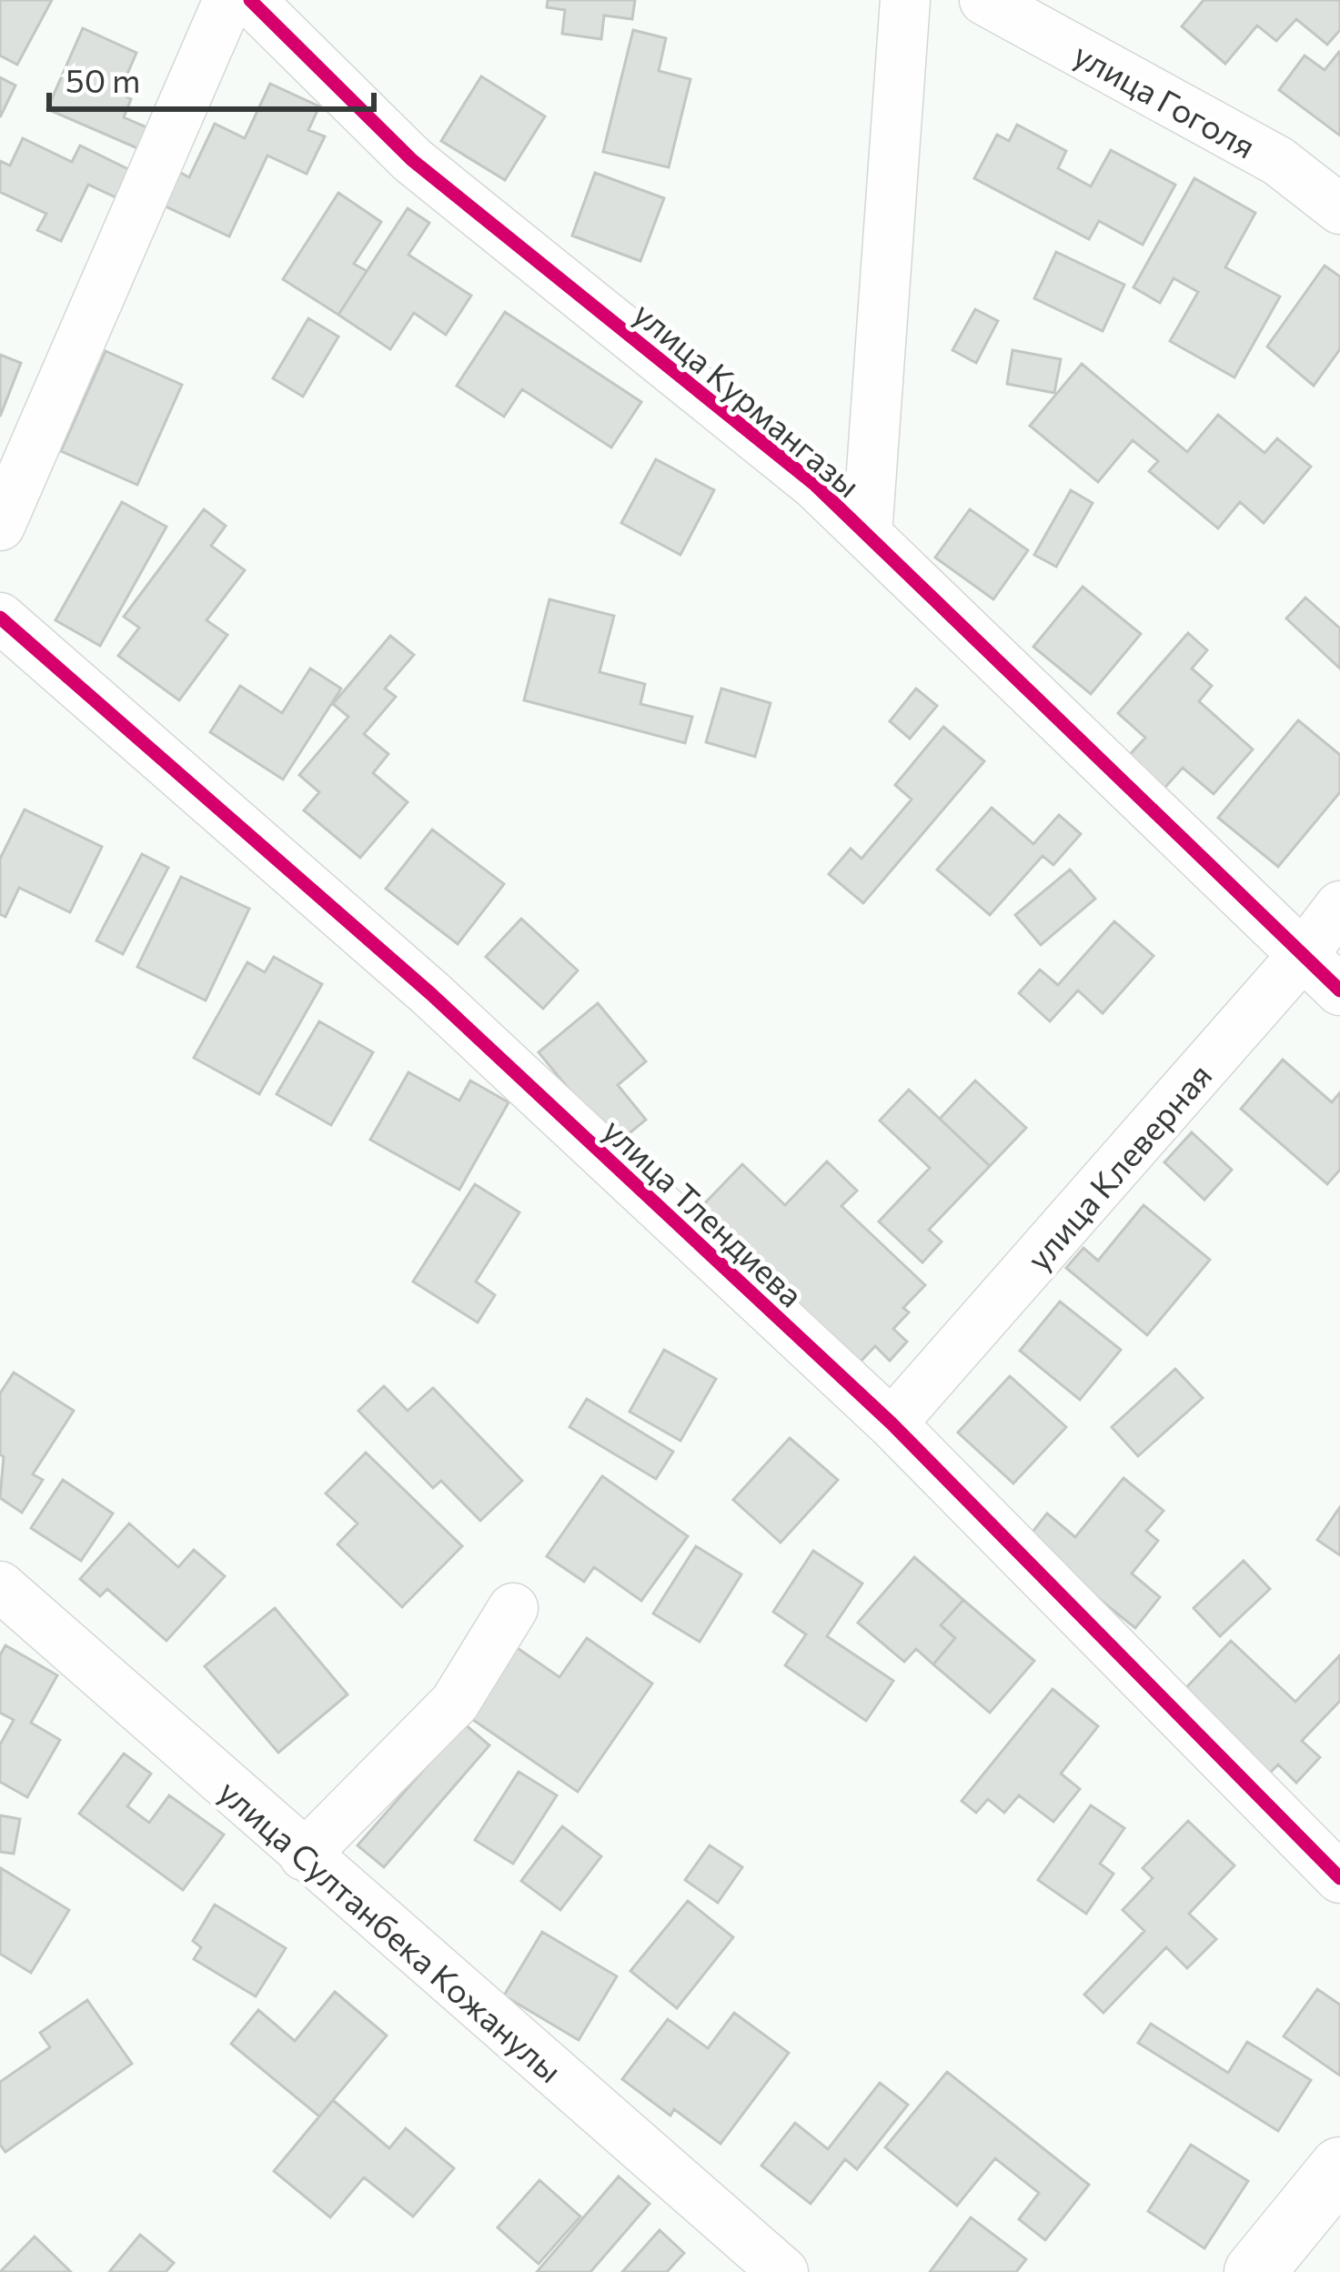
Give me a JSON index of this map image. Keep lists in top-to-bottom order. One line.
{"streets":{"street":["улица Гоголя","улица Курмангазы","улица Клеверная","улица Тлендиева","улица Султанбека Кожанулы"]},"crossings":[["улица Курмангазы","улица Клеверная"],["улица Клеверная","улица Тлендиева"]],"scale_bar":"50 m"}
